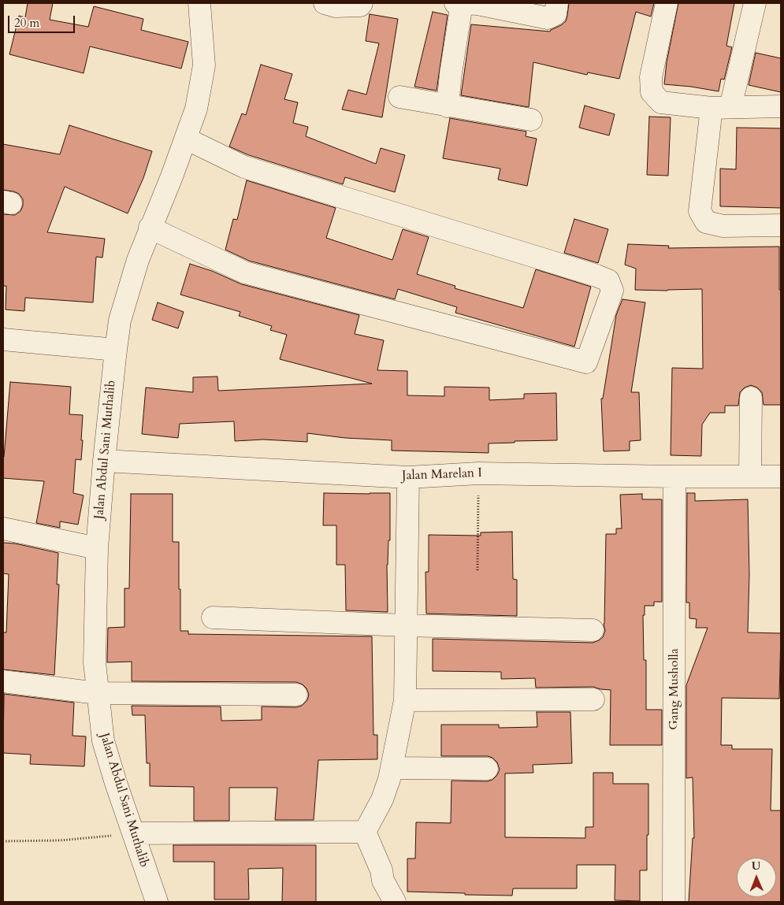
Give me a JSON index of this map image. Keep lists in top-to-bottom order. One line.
{"streets":{"street":["Jalan Abdul Sani Muthalib","Jalan Marelan I","Gang Musholla"]},"crossings":[["Jalan Abdul Sani Muthalib","Jalan Marelan I"],["Jalan Marelan I","Gang Musholla"]],"scale_bar":"20 m","north":"top"}
